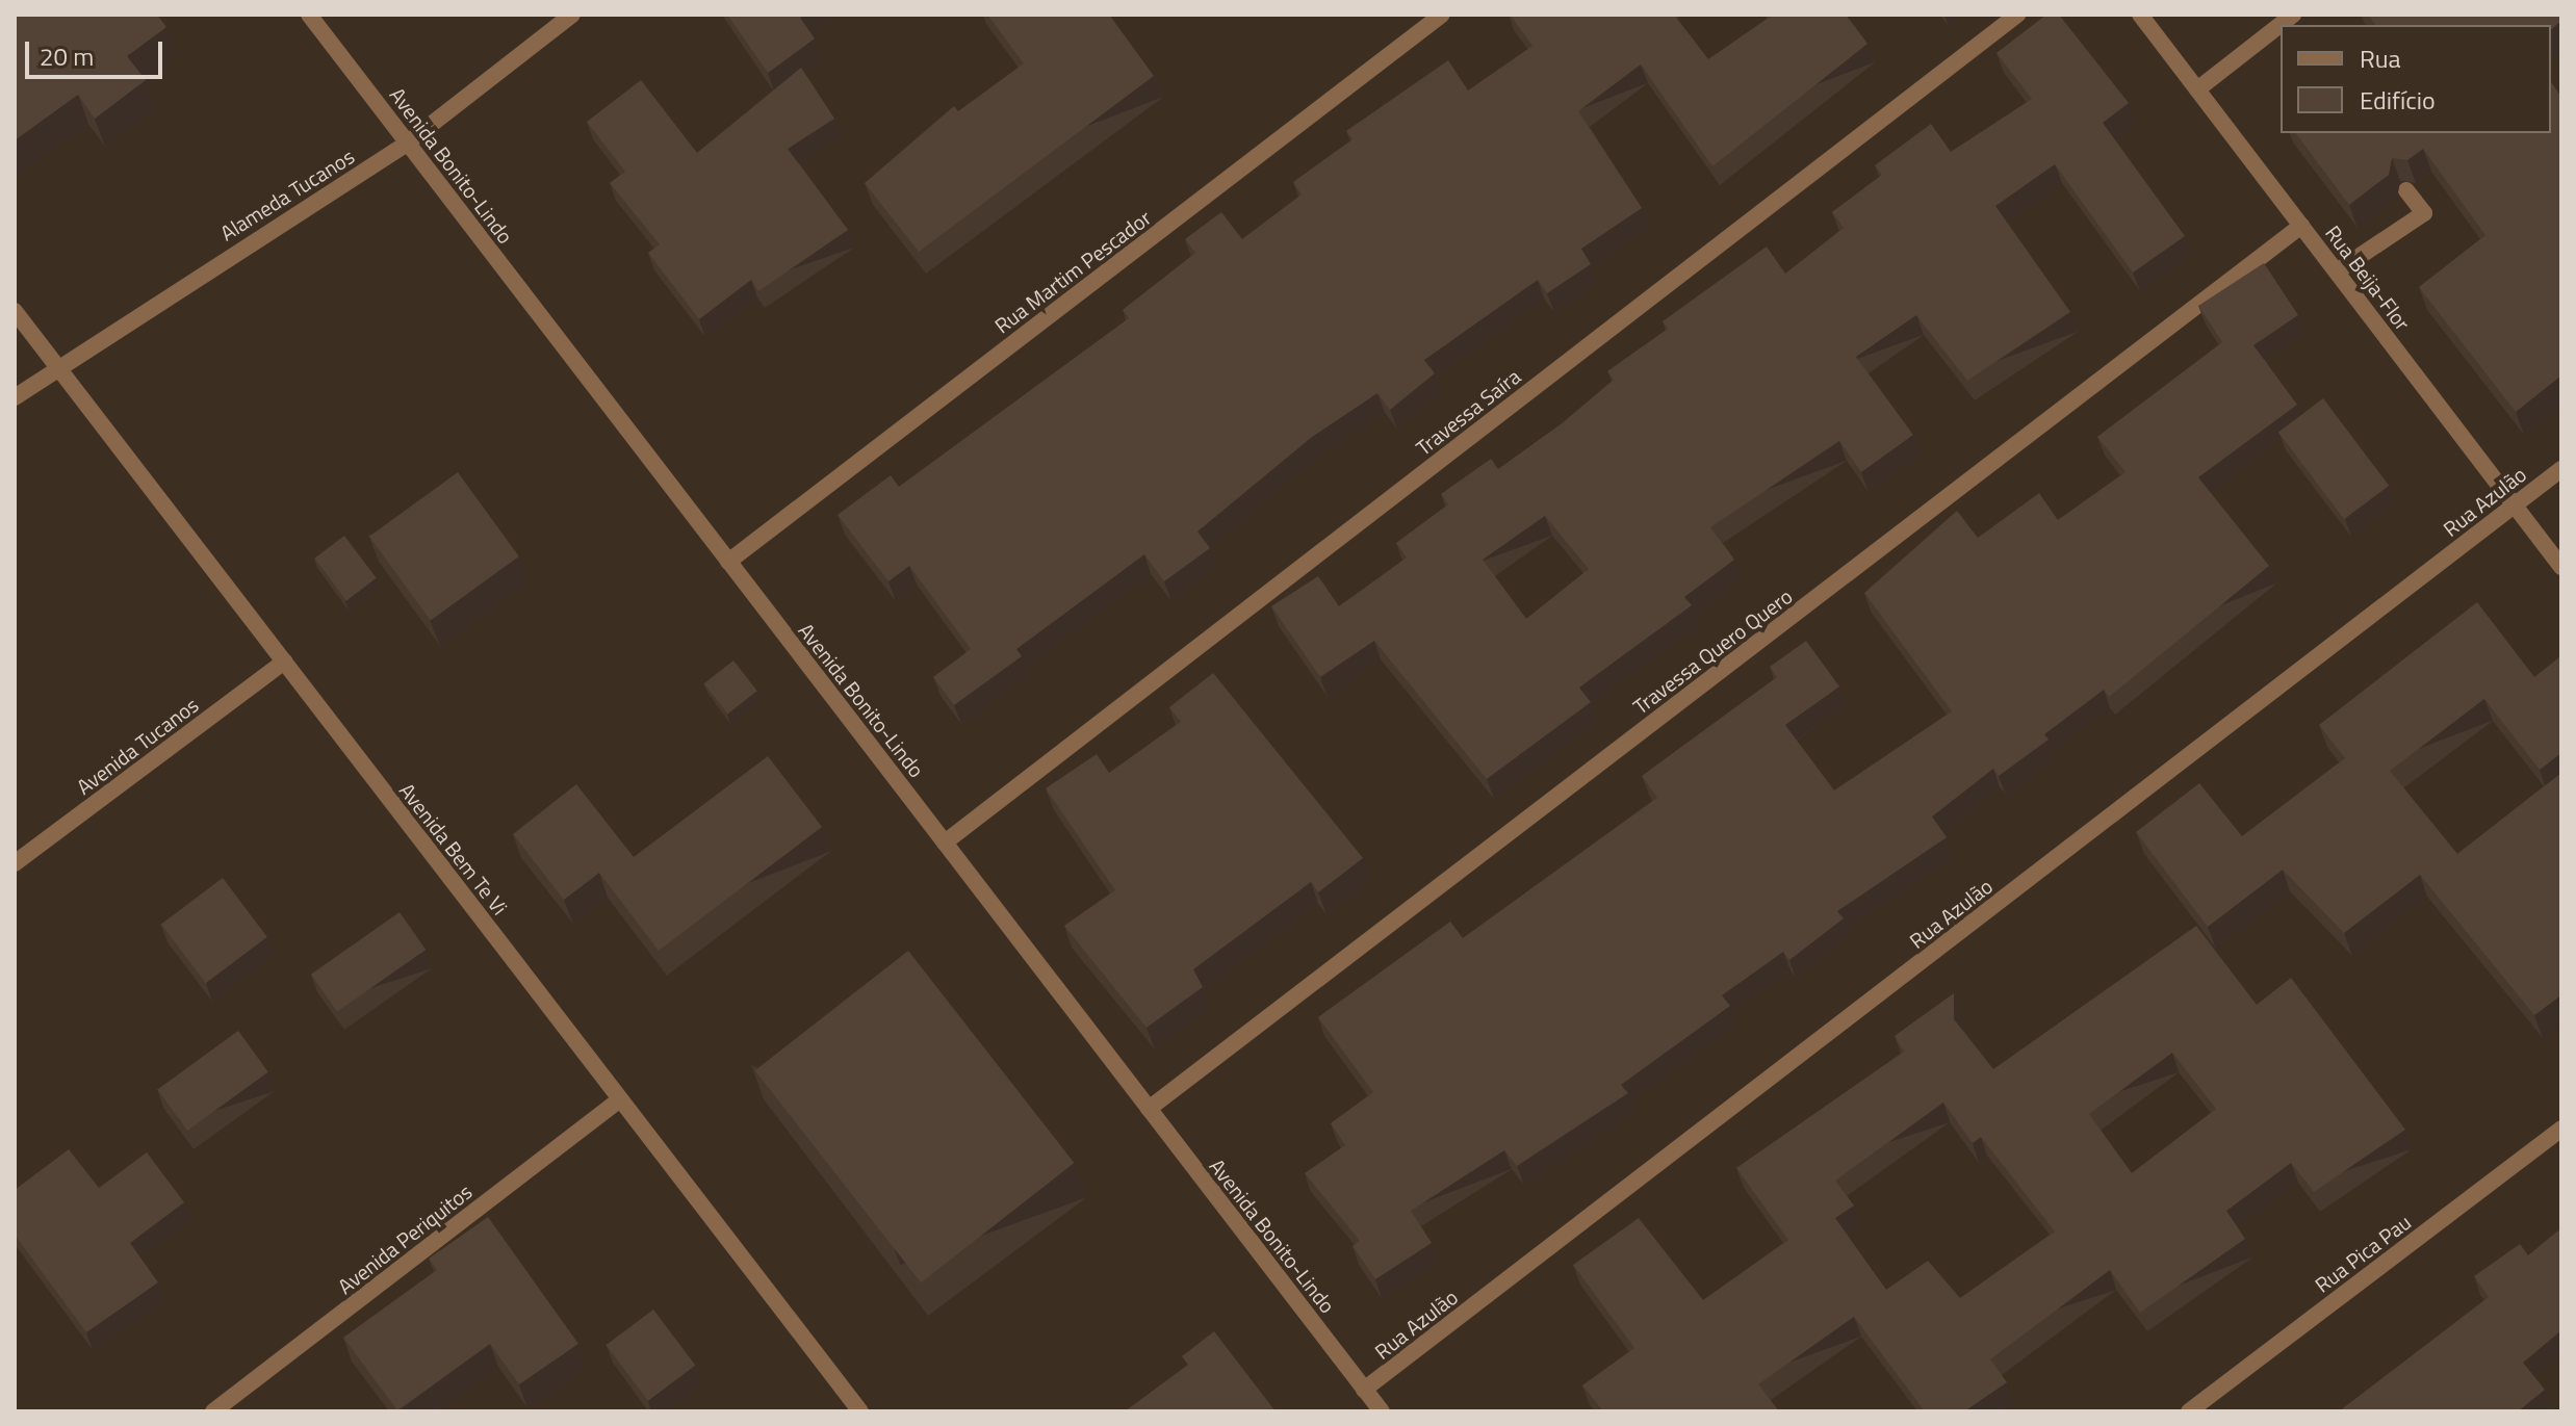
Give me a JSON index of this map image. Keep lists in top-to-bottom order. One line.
{"streets":{"street":["Avenida Bonito-Lindo","Alameda Tucanos","Rua Martim Pescador","Rua Beija-Flor","Travessa Saíra","Rua Azulão","Travessa Quero Quero","Avenida Tucanos","Avenida Bem Te Vi","Avenida Periquitos","Rua Pica Pau"]},"crossings":[["Avenida Bonito-Lindo","Alameda Tucanos"],["Avenida Bonito-Lindo","Rua Martim Pescador"],["Avenida Bonito-Lindo","Travessa Saíra"],["Avenida Bonito-Lindo","Rua Azulão"],["Avenida Bonito-Lindo","Travessa Quero Quero"],["Alameda Tucanos","Avenida Bem Te Vi"],["Rua Beija-Flor","Rua Azulão"],["Rua Beija-Flor","Travessa Quero Quero"],["Avenida Tucanos","Avenida Bem Te Vi"],["Avenida Bem Te Vi","Avenida Periquitos"]],"legend":["Rua","Edifício"],"scale_bar":"20 m"}
